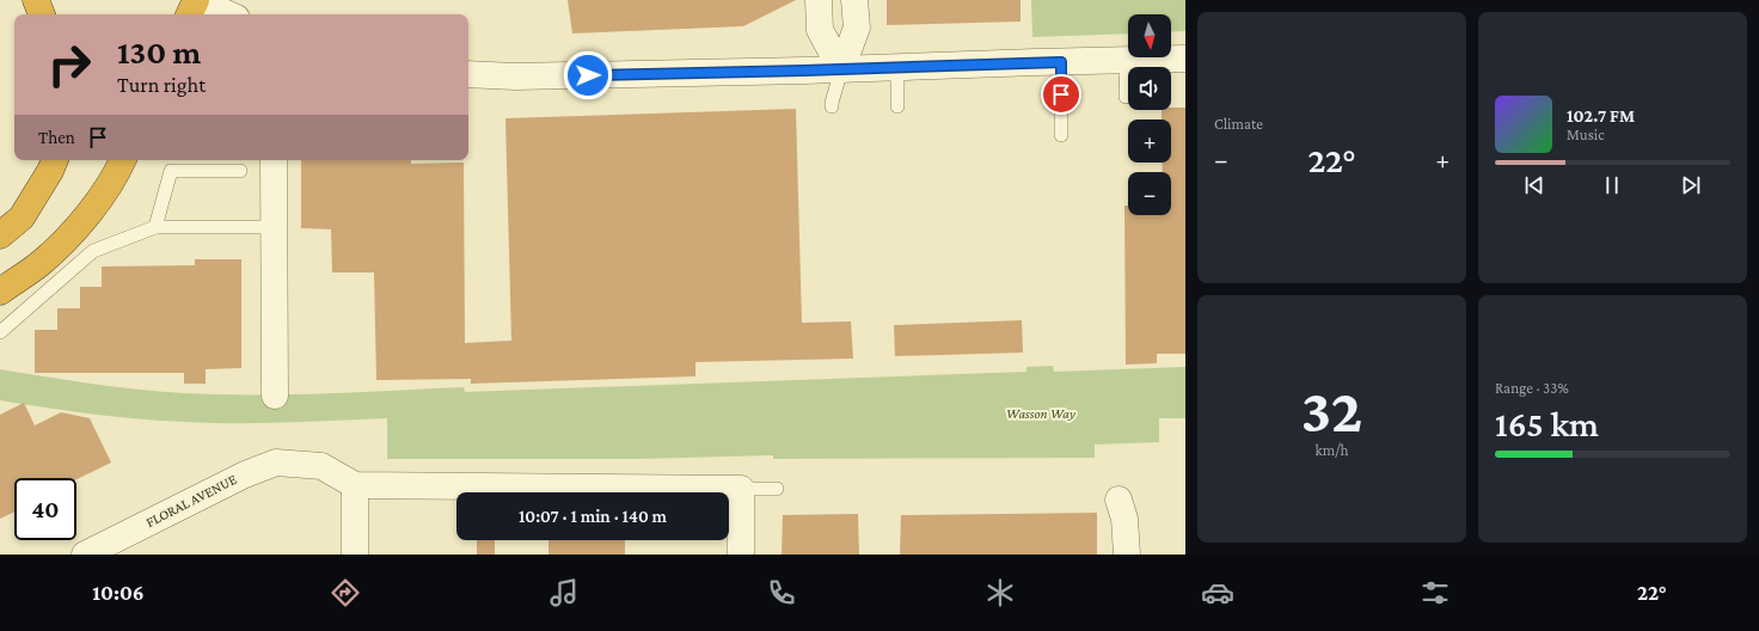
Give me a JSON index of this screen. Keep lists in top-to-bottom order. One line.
{"streets":{"street":["FLORAL AVENUE"]},"parks":["Wasson Way"],"north":"bottom","page":{"tile":["Climate",["32","km/h"],["Range · 33%","165 km"]],"map_buttons":["+","−"],"turn":["130 m","Turn right"],"song":["102.7 FM","Music"],"then":"Then","heat":["−","22°","+"],"limit":"40","trip":"10:07 · 1 min · 140 m","tabs":["10:06","22°"]}}
